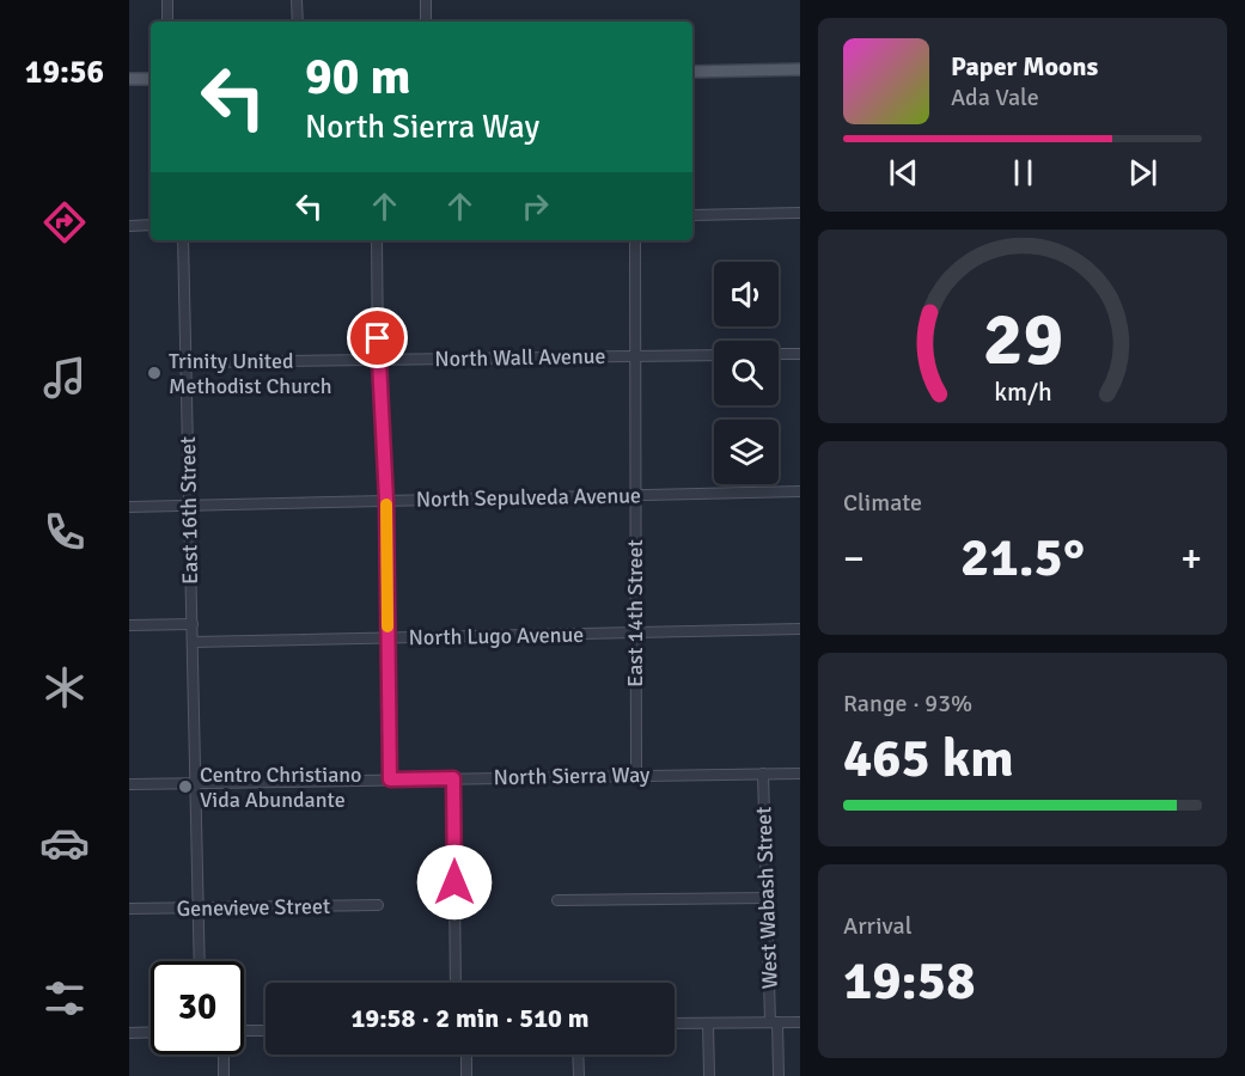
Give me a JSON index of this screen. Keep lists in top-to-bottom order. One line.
{"streets":{"street":["North Wall Avenue","North Sepulveda Avenue","East 16th Street","East 14th Street","North Lugo Avenue","North Sierra Way","West Wabash Street","Genevieve Street"]},"crossings":[["North Wall Avenue","East 16th Street"],["North Wall Avenue","East 14th Street"],["North Sepulveda Avenue","East 16th Street"],["North Sepulveda Avenue","East 14th Street"],["East 16th Street","North Lugo Avenue"],["East 16th Street","North Sierra Way"],["East 16th Street","Genevieve Street"],["East 14th Street","North Lugo Avenue"],["East 14th Street","North Sierra Way"],["North Sierra Way","West Wabash Street"]],"places":["Trinity United Methodist Church","Centro Christiano Vida Abundante"],"page":{"tabs":"19:56","turn":["90 m","North Sierra Way"],"song":["Paper Moons","Ada Vale"],"tile":["Climate",["Range · 93%","465 km"],["Arrival","19:58"]],"heat":["−","21.5°","+"],"limit":"30","trip":"19:58 · 2 min · 510 m","gauge":["29","km/h"]}}
